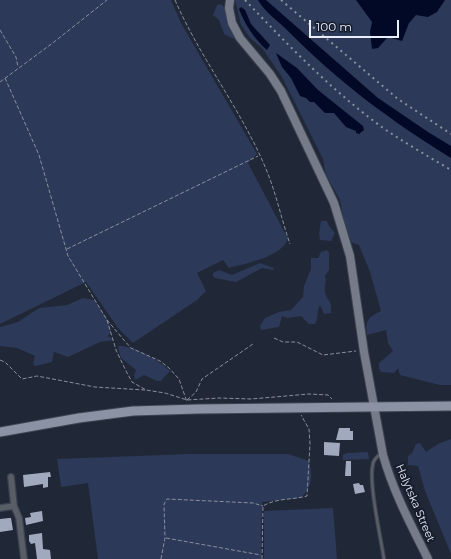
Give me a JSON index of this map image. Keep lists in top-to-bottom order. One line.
{"streets":{"street":["Halytska Street"]},"scale_bar":"100 m"}
